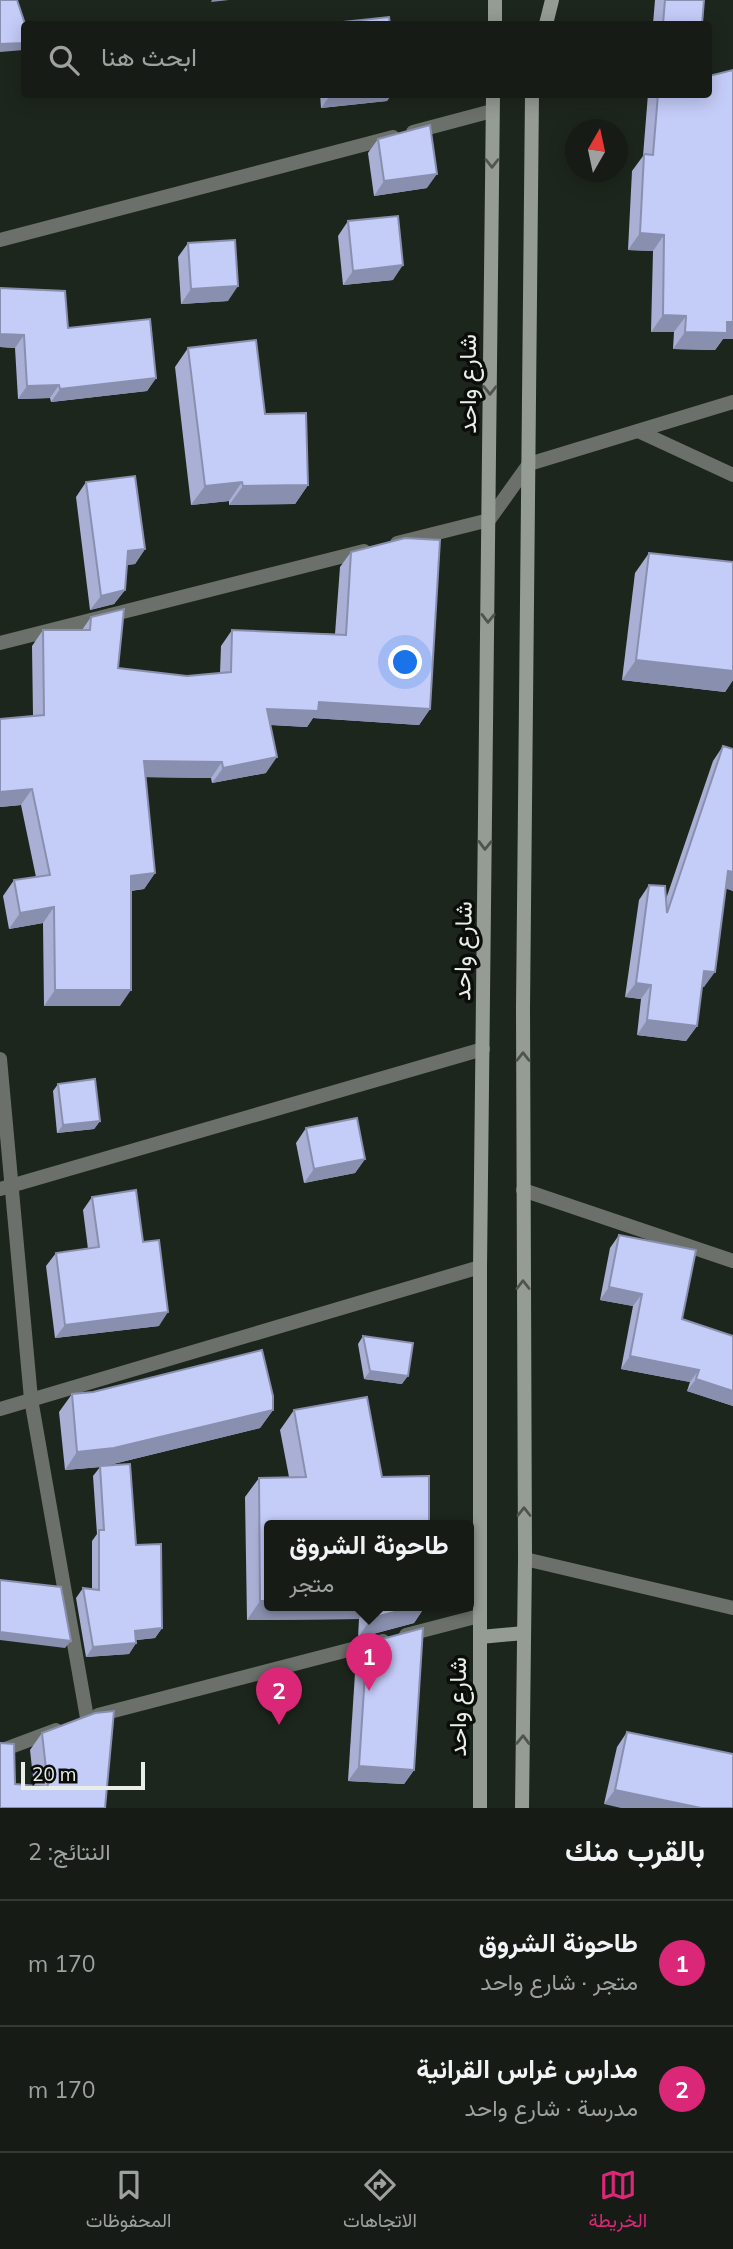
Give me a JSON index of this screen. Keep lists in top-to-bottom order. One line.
{"streets":{"street":["شارع واحد"]},"scale_bar":"20 m","north":"top","page":{"search":"ابحث هنا","popup":["طاحونة الشروق","متجر"],"pins":["1","2"],"scale":"20 m","heading":["بالقرب منك","النتائج: 2"],"list":[{"mark":"1","name":"طاحونة الشروق","note":"متجر · شارع واحد","value":"170 m"},{"mark":"2","name":"مدارس غراس القرانية","note":"مدرسة · شارع واحد","value":"170 m"}],"nav":["الخريطة","الاتجاهات","المحفوظات"]}}
